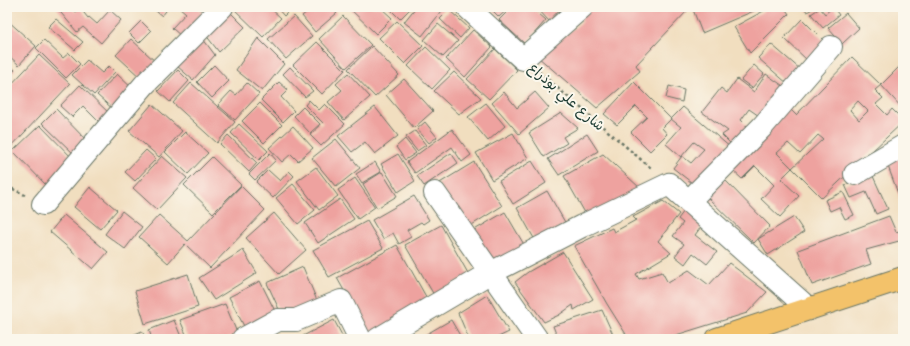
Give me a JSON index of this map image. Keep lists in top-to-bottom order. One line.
{"streets":{"street":["شارع علي بوذراع"]}}
